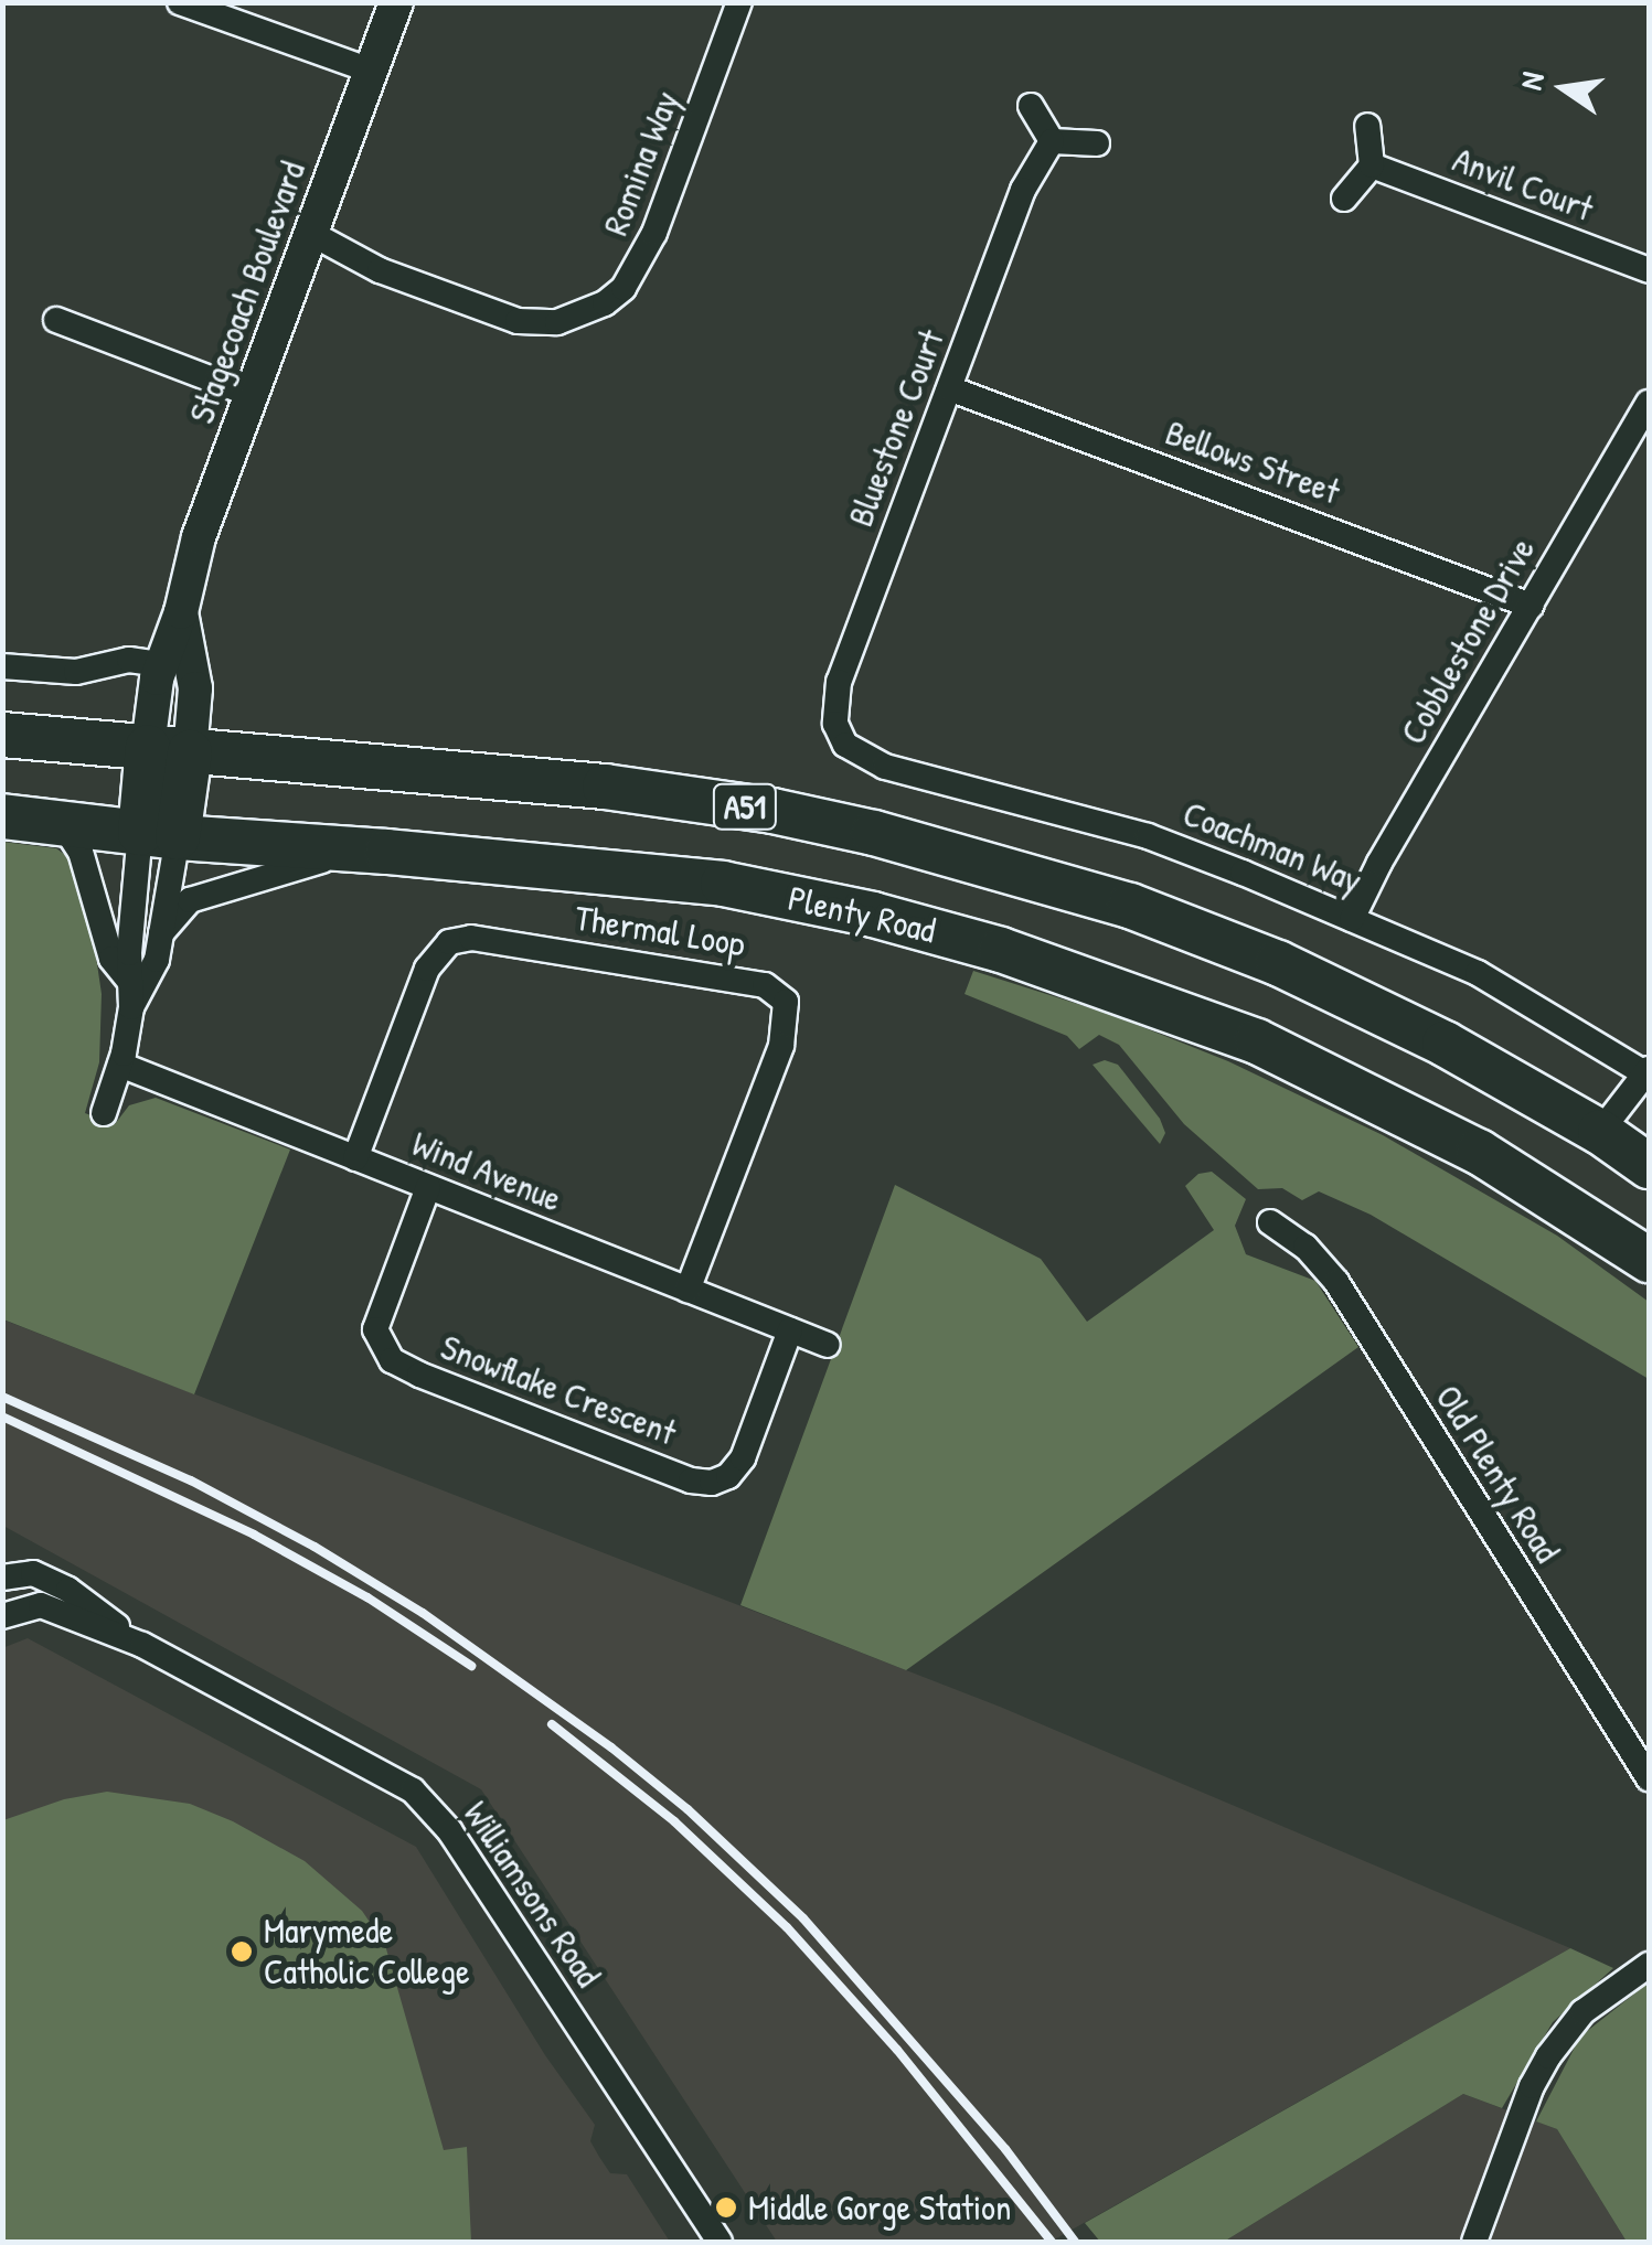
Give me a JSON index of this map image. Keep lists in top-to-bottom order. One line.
{"streets":{"highway":["A51","Plenty Road"],"street":["Romina Way","Anvil Court","Stagecoach Boulevard","Bluestone Court","Bellows Street","Cobblestone Drive","Coachman Way","Thermal Loop","Wind Avenue","Snowflake Crescent","Old Plenty Road","Williamsons Road"]},"crossings":[["Romina Way","Stagecoach Boulevard"],["Stagecoach Boulevard","A51"],["Bluestone Court","Bellows Street"],["Bluestone Court","Coachman Way"],["Bellows Street","Cobblestone Drive"],["Cobblestone Drive","Coachman Way"],["Thermal Loop","Wind Avenue"],["Wind Avenue","Snowflake Crescent"]],"places":["Marymede Catholic College","Middle Gorge Station"],"north":"left"}
